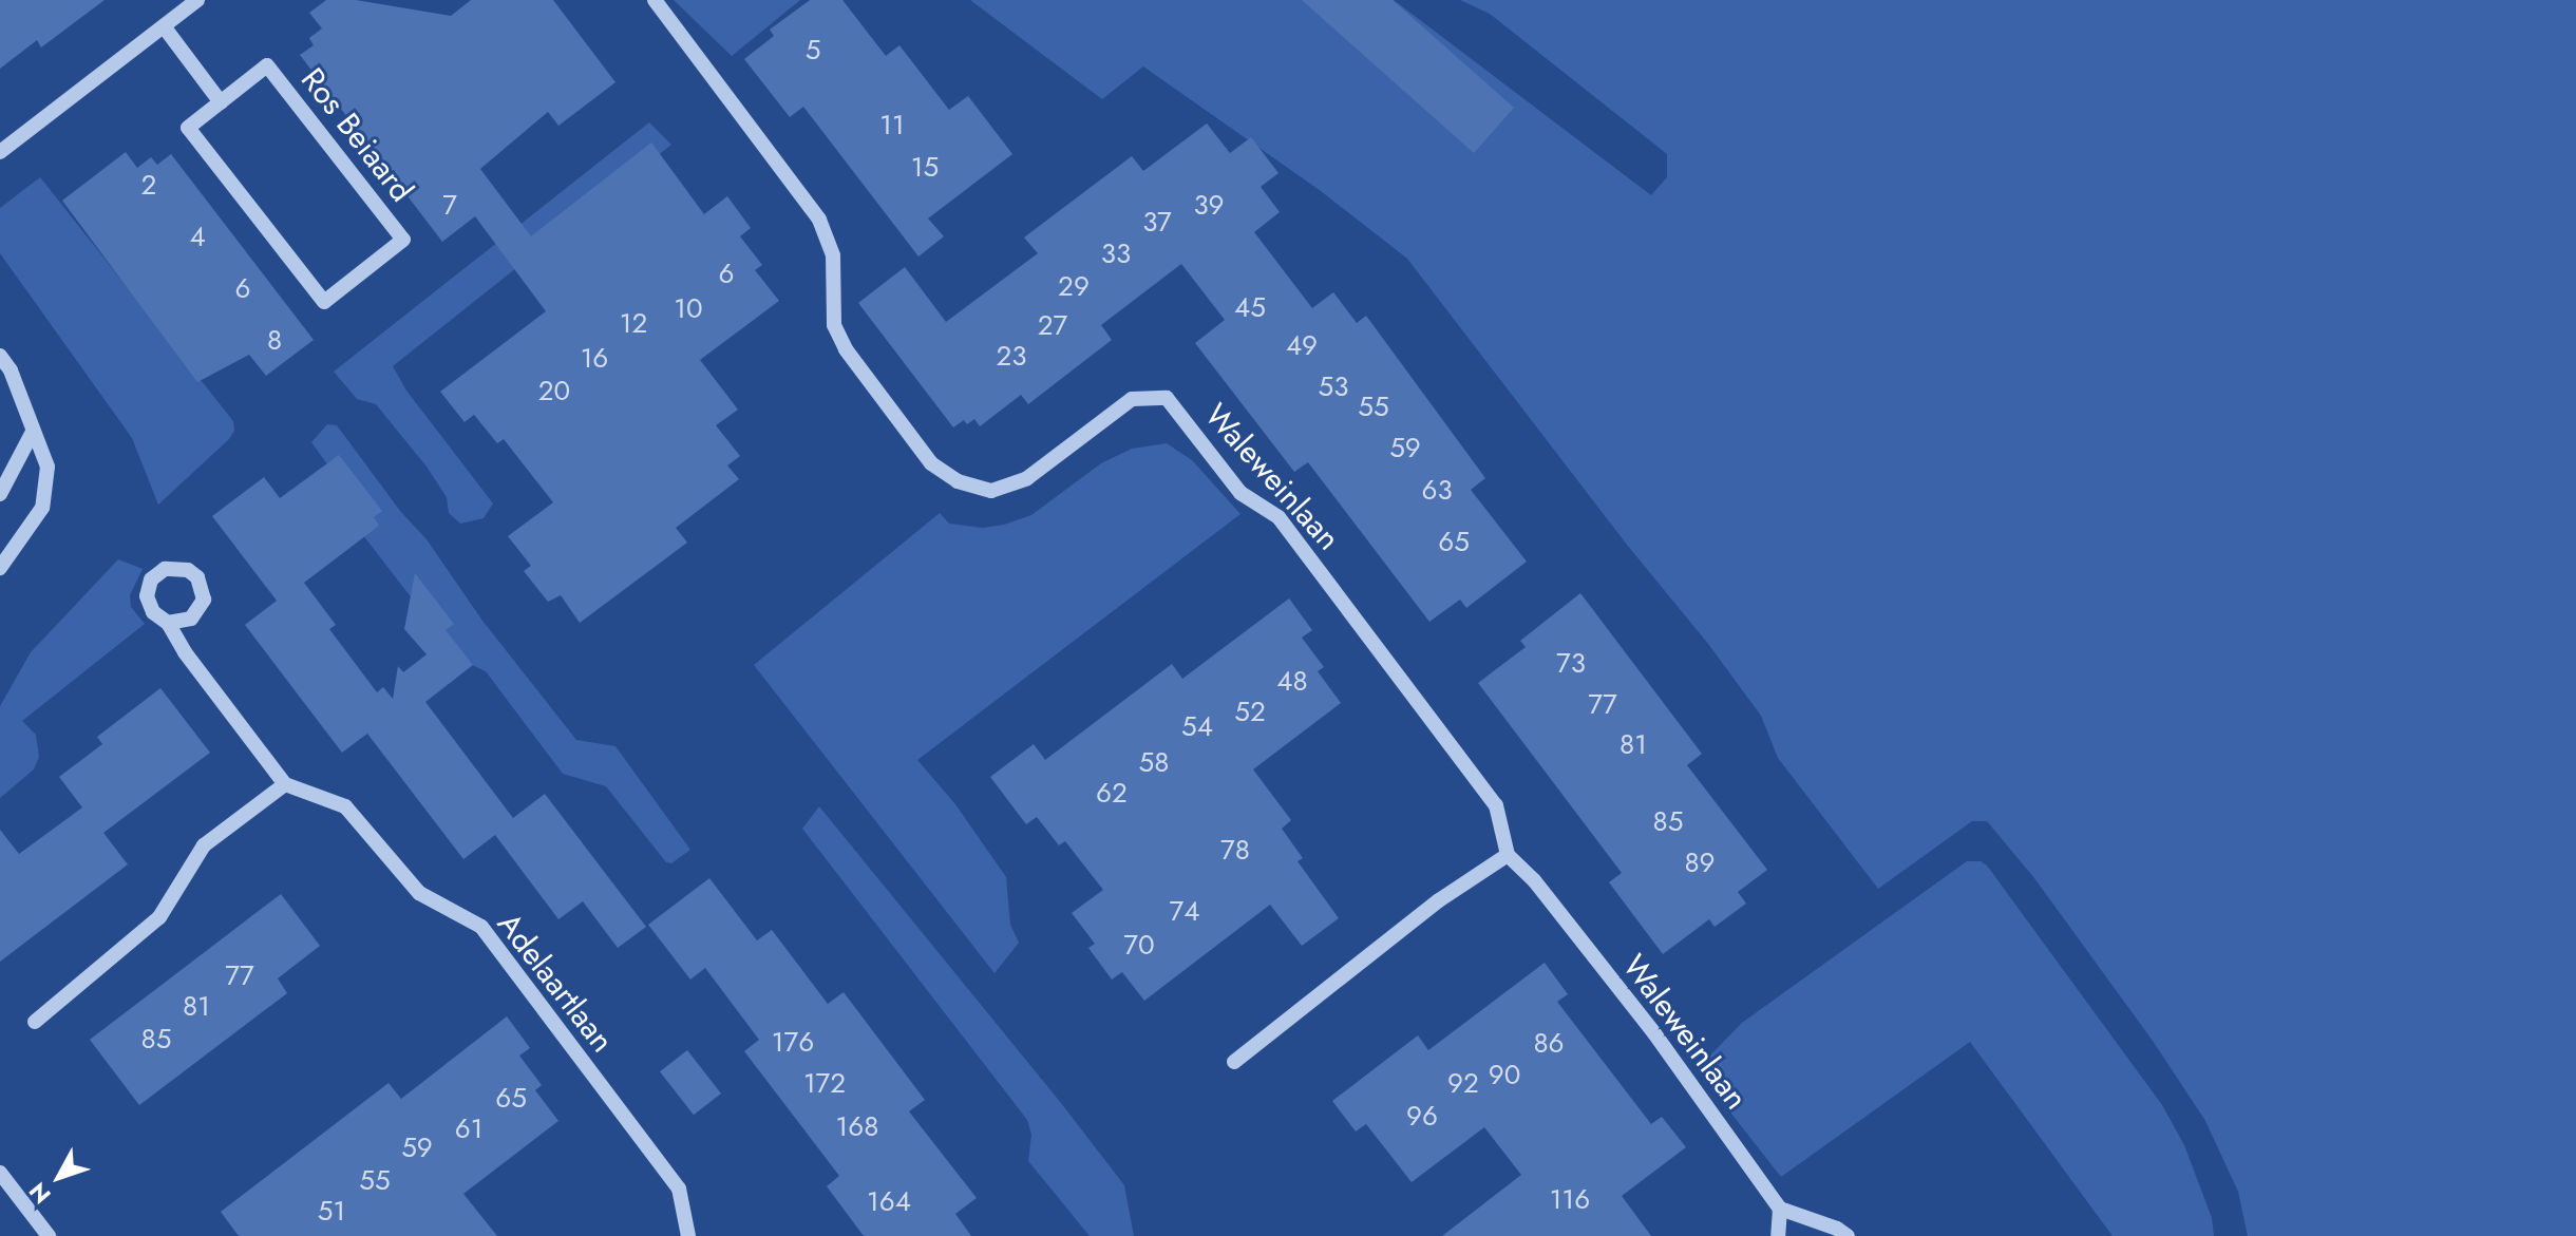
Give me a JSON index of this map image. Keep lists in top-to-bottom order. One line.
{"streets":{"street":["Ros Beiaard","Waleweinlaan","Adelaartlaan"]},"house_numbers":["5","11","15","2","7","39","37","4","33","6","29","6","45","10","12","27","8","49","23","16","53","20","55","59","63","65","73","48","77","52","54","81","58","62","85","78","89","74","70","77","81","85","176","86","90","172","92","65","96","168","61","59","55","116","164","51"],"north":"bottom left"}
